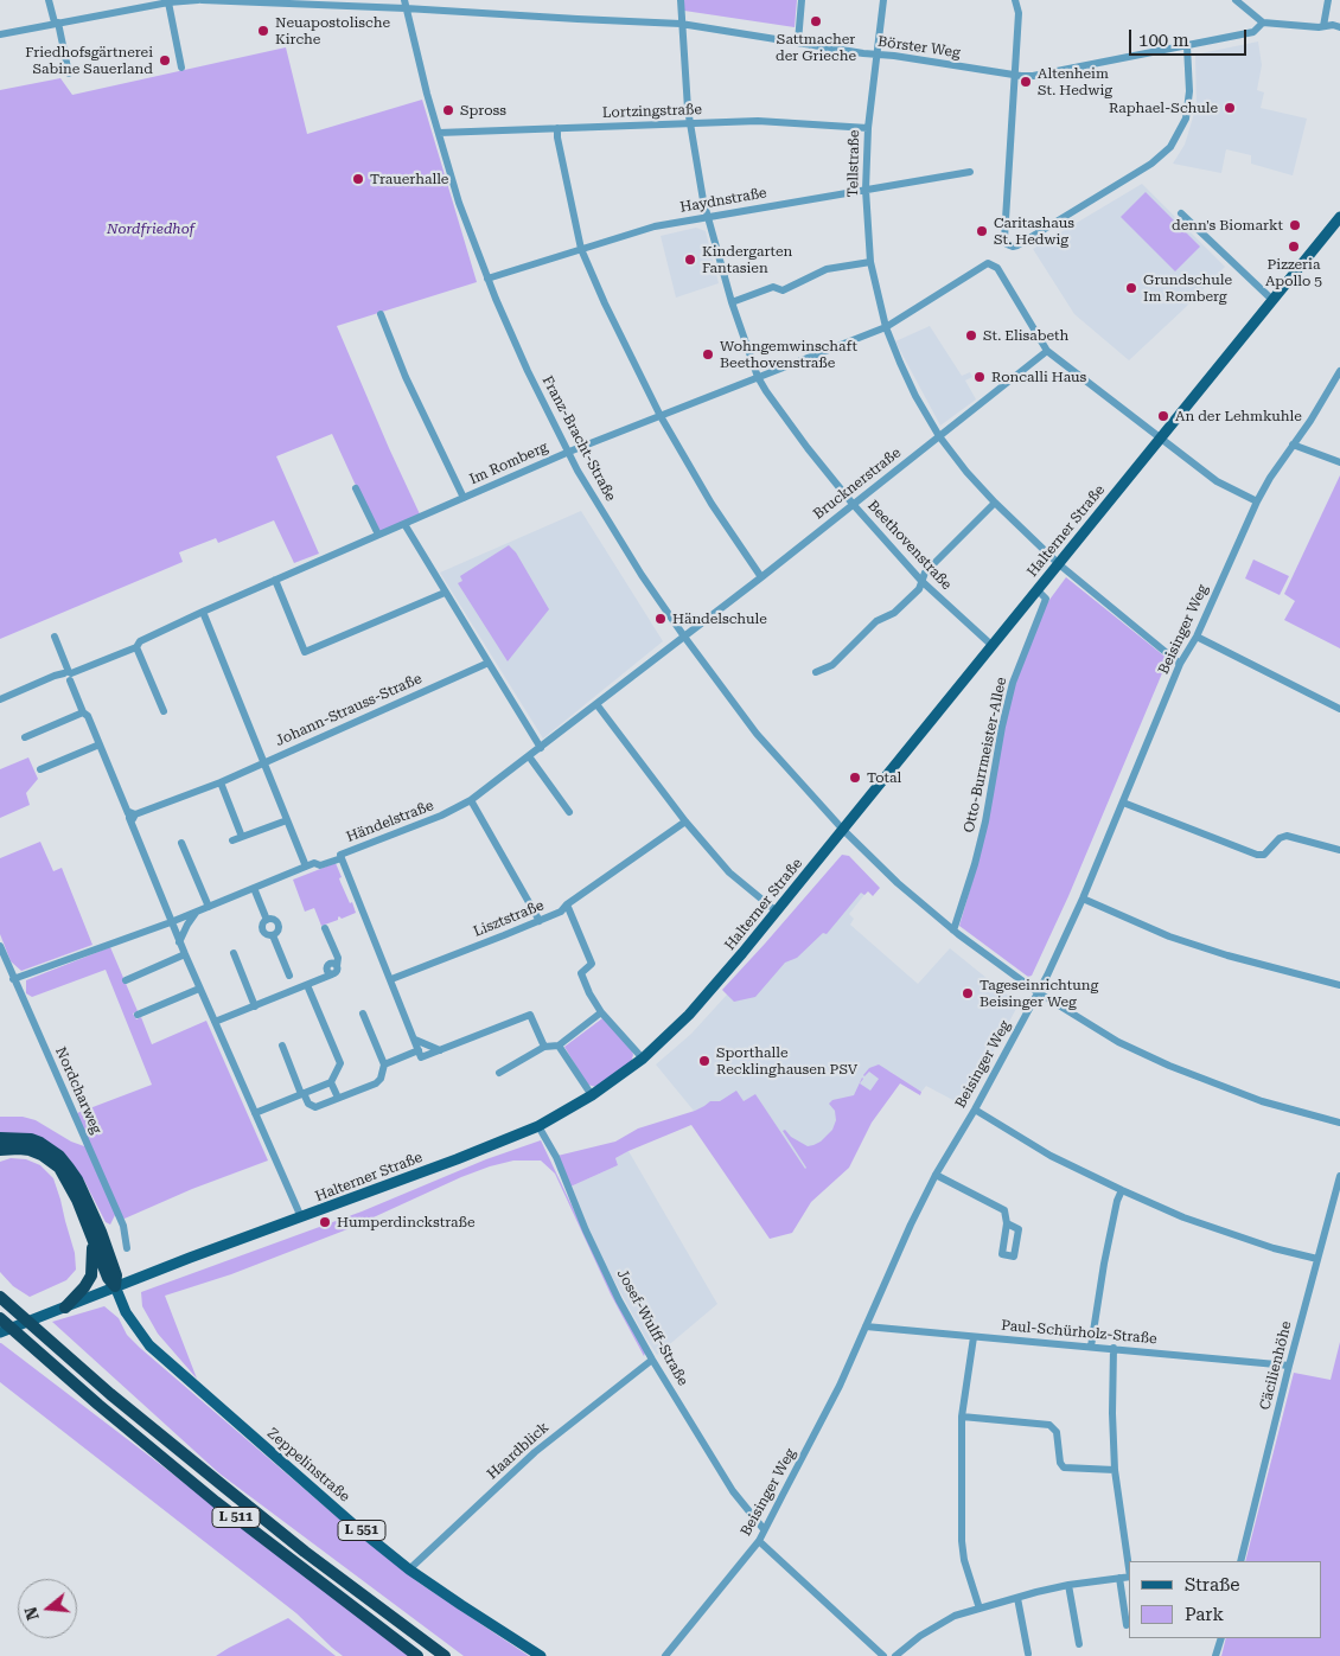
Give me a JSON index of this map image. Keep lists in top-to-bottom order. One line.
{"streets":{"highway":["L 511"],"main road":["Halterner Straße","Zeppelinstraße","L 551"],"street":["Börster Weg","Lortzingstraße","Tellstraße","Haydnstraße","Franz-Bracht-Straße","Im Romberg","Brucknerstraße","Beethovenstraße","Beisinger Weg","Johann-Strauss-Straße","Otto-Burrmeister-Allee","Händelstraße","Lisztstraße","Nordcharweg","Josef-Wulff-Straße","Paul-Schürholz-Straße","Cäcilienhöhe","Haardblick"]},"crossings":[["Börster Weg","Tellstraße"],["Börster Weg","Franz-Bracht-Straße"],["Börster Weg","Beethovenstraße"],["Lortzingstraße","Tellstraße"],["Lortzingstraße","Franz-Bracht-Straße"],["Lortzingstraße","Beethovenstraße"],["Tellstraße","Haydnstraße"],["Tellstraße","Im Romberg"],["Tellstraße","Brucknerstraße"],["Tellstraße","Halterner Straße"],["Tellstraße","Beisinger Weg"],["Haydnstraße","Franz-Bracht-Straße"],["Haydnstraße","Beethovenstraße"],["Franz-Bracht-Straße","Im Romberg"],["Franz-Bracht-Straße","Brucknerstraße"],["Franz-Bracht-Straße","Halterner Straße"],["Franz-Bracht-Straße","Händelstraße"],["Im Romberg","Brucknerstraße"],["Im Romberg","Beethovenstraße"],["Brucknerstraße","Beethovenstraße"],["Brucknerstraße","Händelstraße"],["Halterner Straße","Beethovenstraße"],["Halterner Straße","Otto-Burrmeister-Allee"],["Halterner Straße","Josef-Wulff-Straße"],["Halterner Straße","Zeppelinstraße"],["Beisinger Weg","Josef-Wulff-Straße"],["Beisinger Weg","Paul-Schürholz-Straße"],["Händelstraße","Nordcharweg"],["Josef-Wulff-Straße","Haardblick"],["Paul-Schürholz-Straße","Cäcilienhöhe"],["Haardblick","Zeppelinstraße"]],"parks":["Nordfriedhof"],"places":["Sattmacher der Grieche","Neuapostolische Kirche","Friedhofsgärtnerei Sabine Sauerland","Altenheim St. Hedwig","Raphael-Schule","Spross","Trauerhalle","denn's Biomarkt","Caritashaus St. Hedwig","Pizzeria Apollo 5","Kindergarten Fantasien","Grundschule Im Romberg","St. Elisabeth","Wohngemwinschaft Beethovenstraße","Roncalli Haus","An der Lehmkuhle","Händelschule","Total","Tageseinrichtung Beisinger Weg","Sporthalle Recklinghausen PSV","Humperdinckstraße"],"legend":["Straße","Park"],"scale_bar":"100 m","north":"left"}
